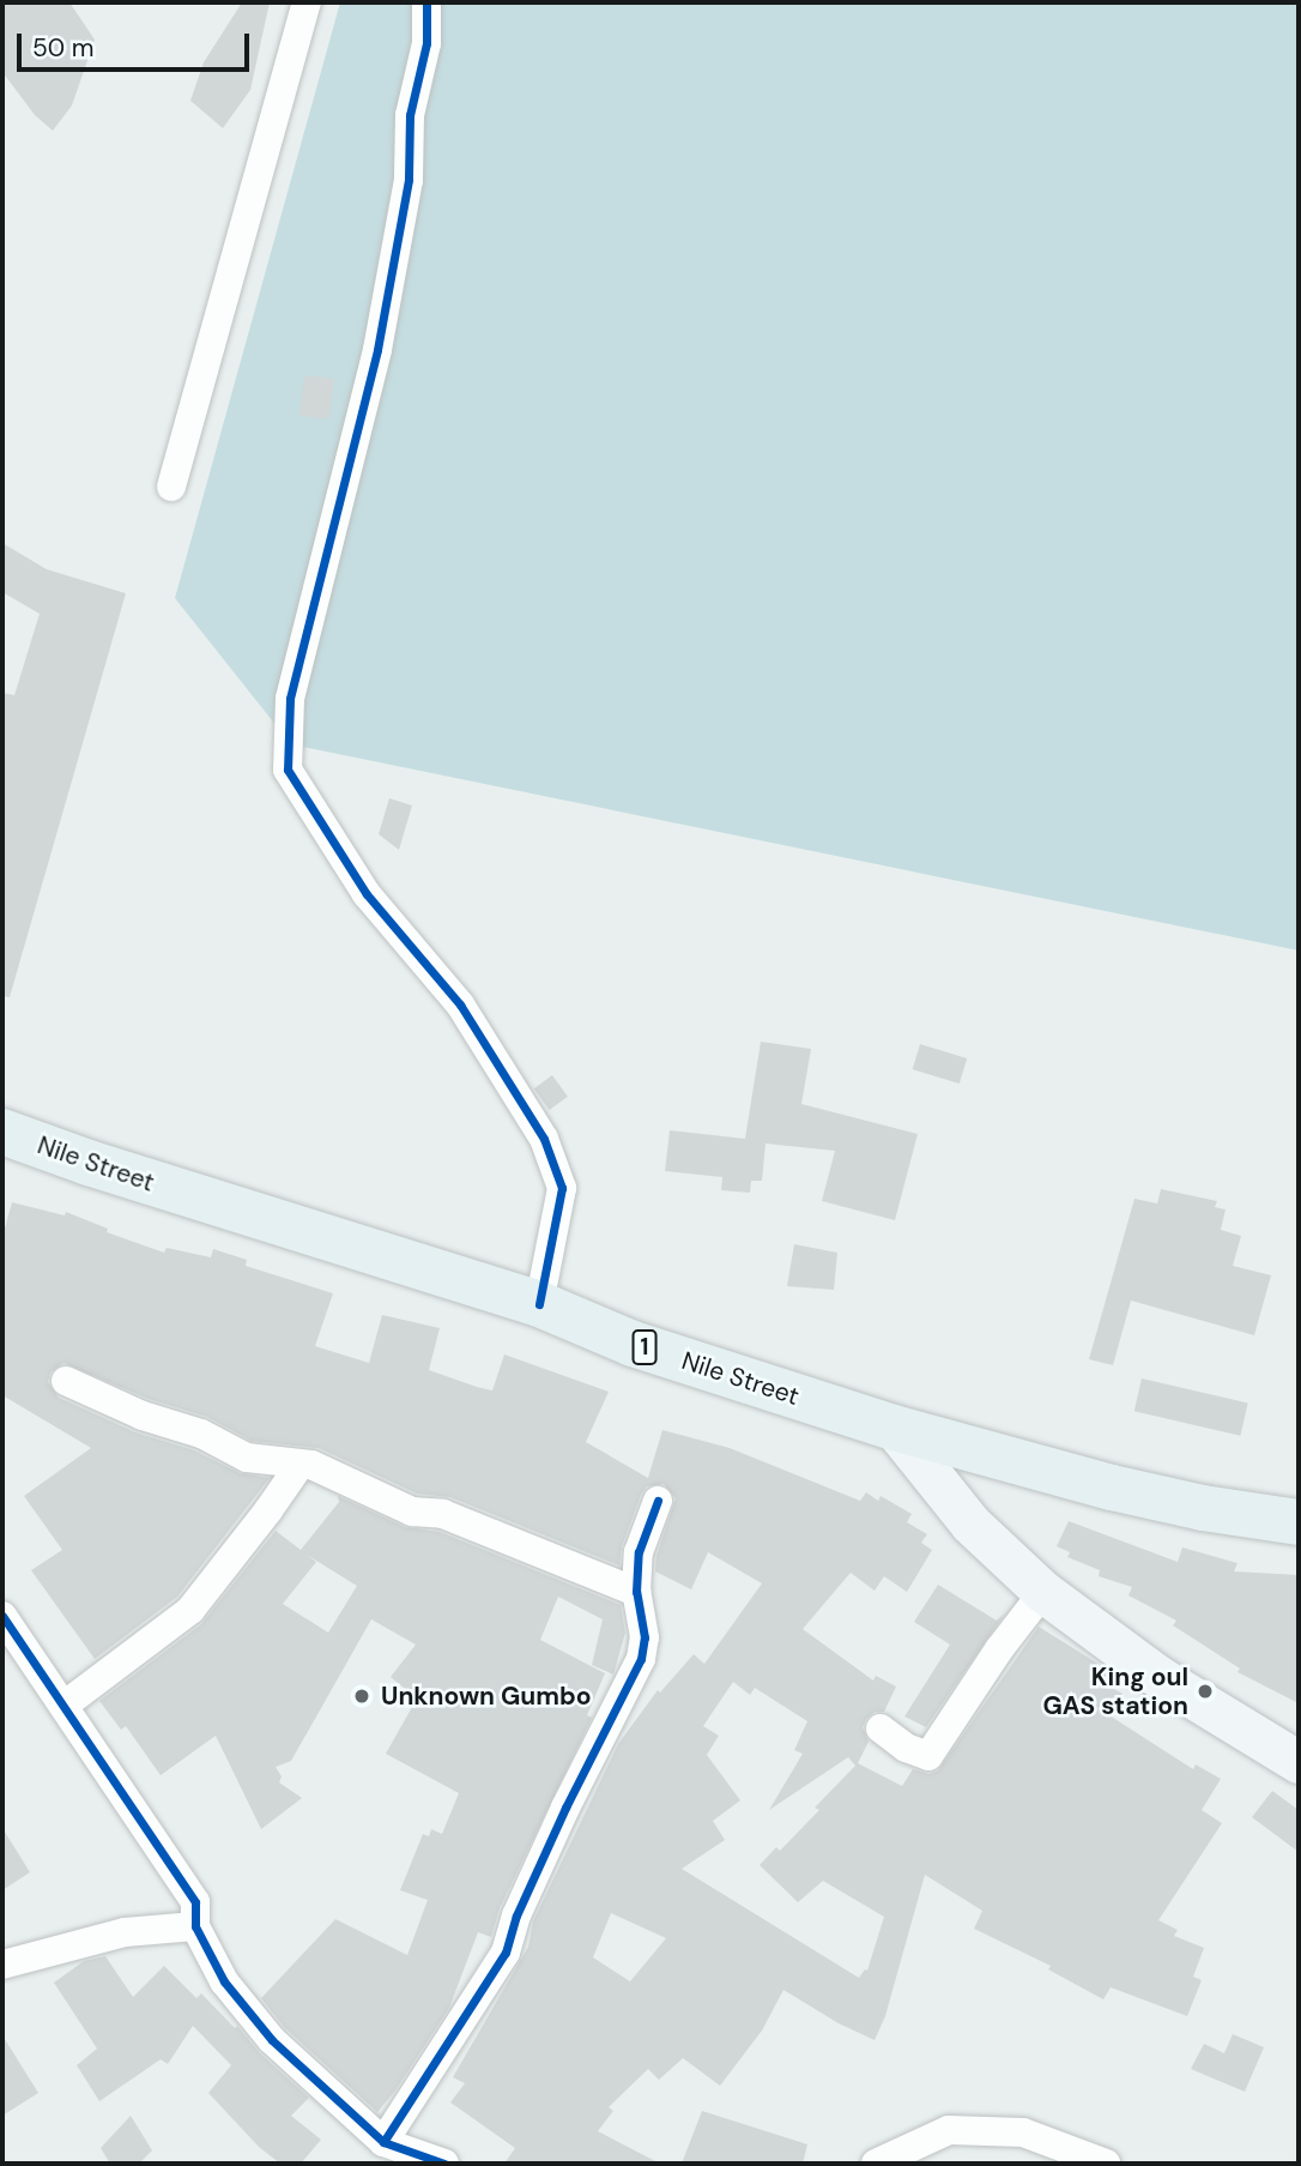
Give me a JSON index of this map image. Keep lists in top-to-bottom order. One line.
{"streets":{"main road":["Nile Street","1"]},"places":["King oul GAS station","Unknown Gumbo"],"scale_bar":"50 m"}
